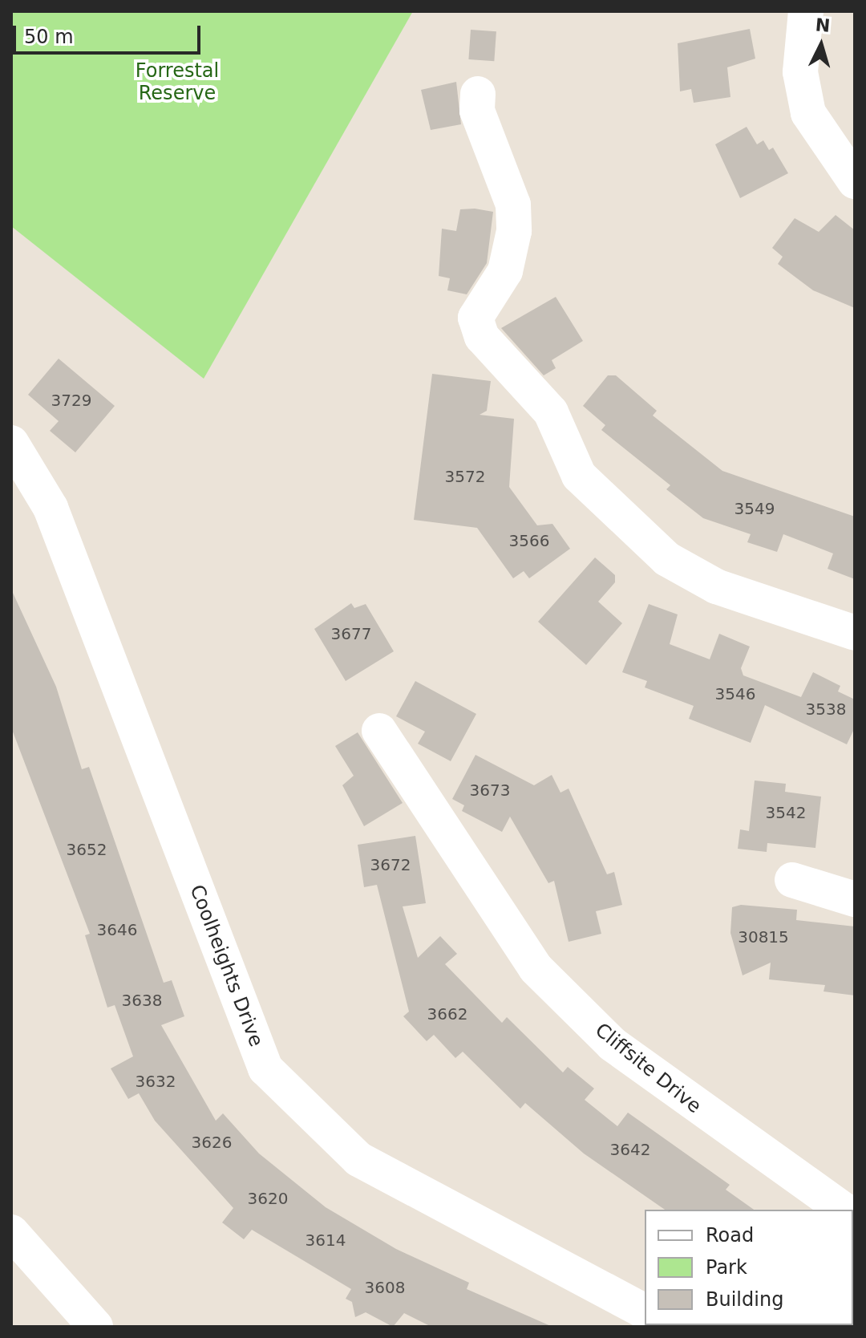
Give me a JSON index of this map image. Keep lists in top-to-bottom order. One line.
{"streets":{"street":["Coolheights Drive","Cliffsite Drive"]},"parks":["Forrestal Reserve"],"house_numbers":["3729","3572","3549","3566","3677","3546","3538","3673","3542","3652","3672","3646","30815","3638","3662","3632","3626","3642","3620","3614","3608"],"legend":["Road","Park","Building"],"scale_bar":"50 m","north":"top"}
